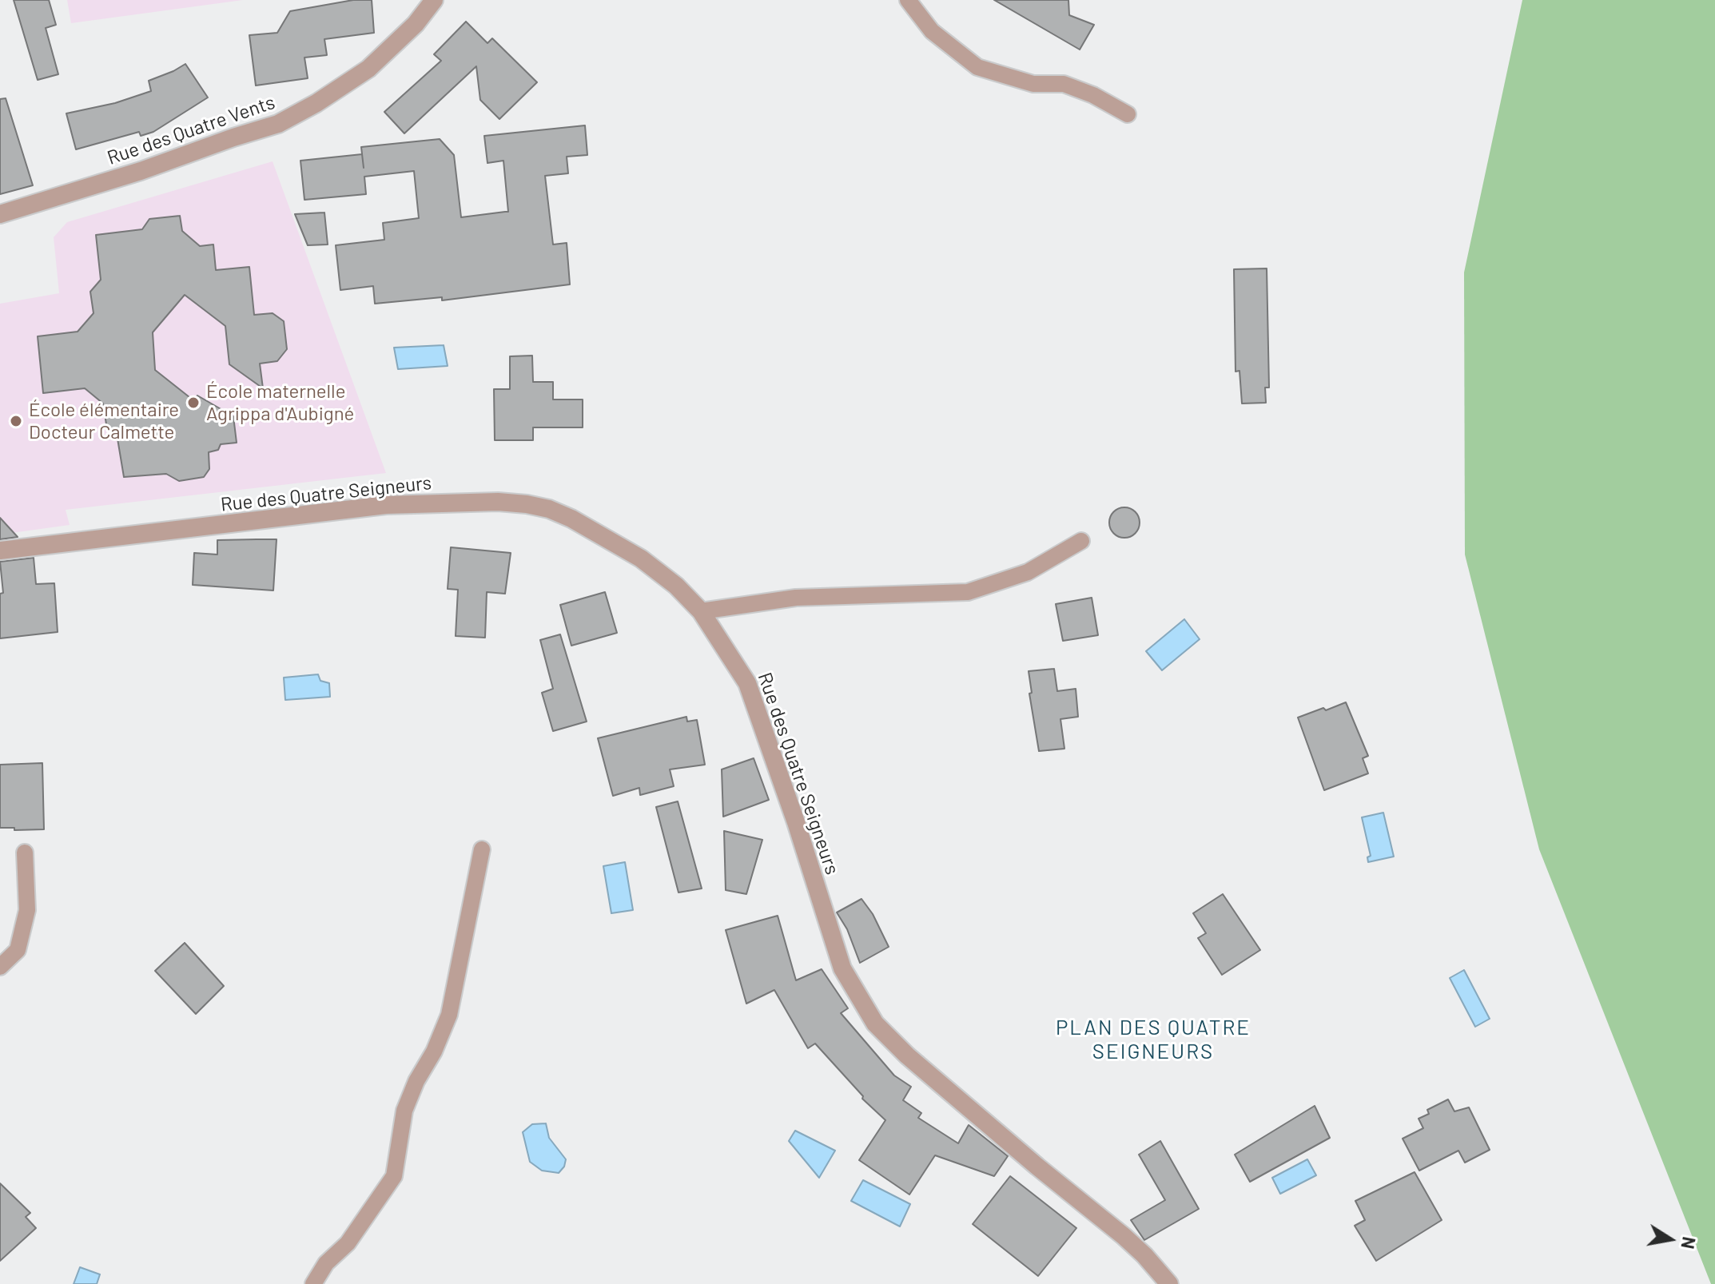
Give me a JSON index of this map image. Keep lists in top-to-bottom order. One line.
{"streets":{"street":["Rue des Quatre Vents","Rue des Quatre Seigneurs"]},"districts":["PLAN DES QUATRE SEIGNEURS"],"places":["École maternelle Agrippa d'Aubigné","École élémentaire Docteur Calmette"],"north":"right"}
